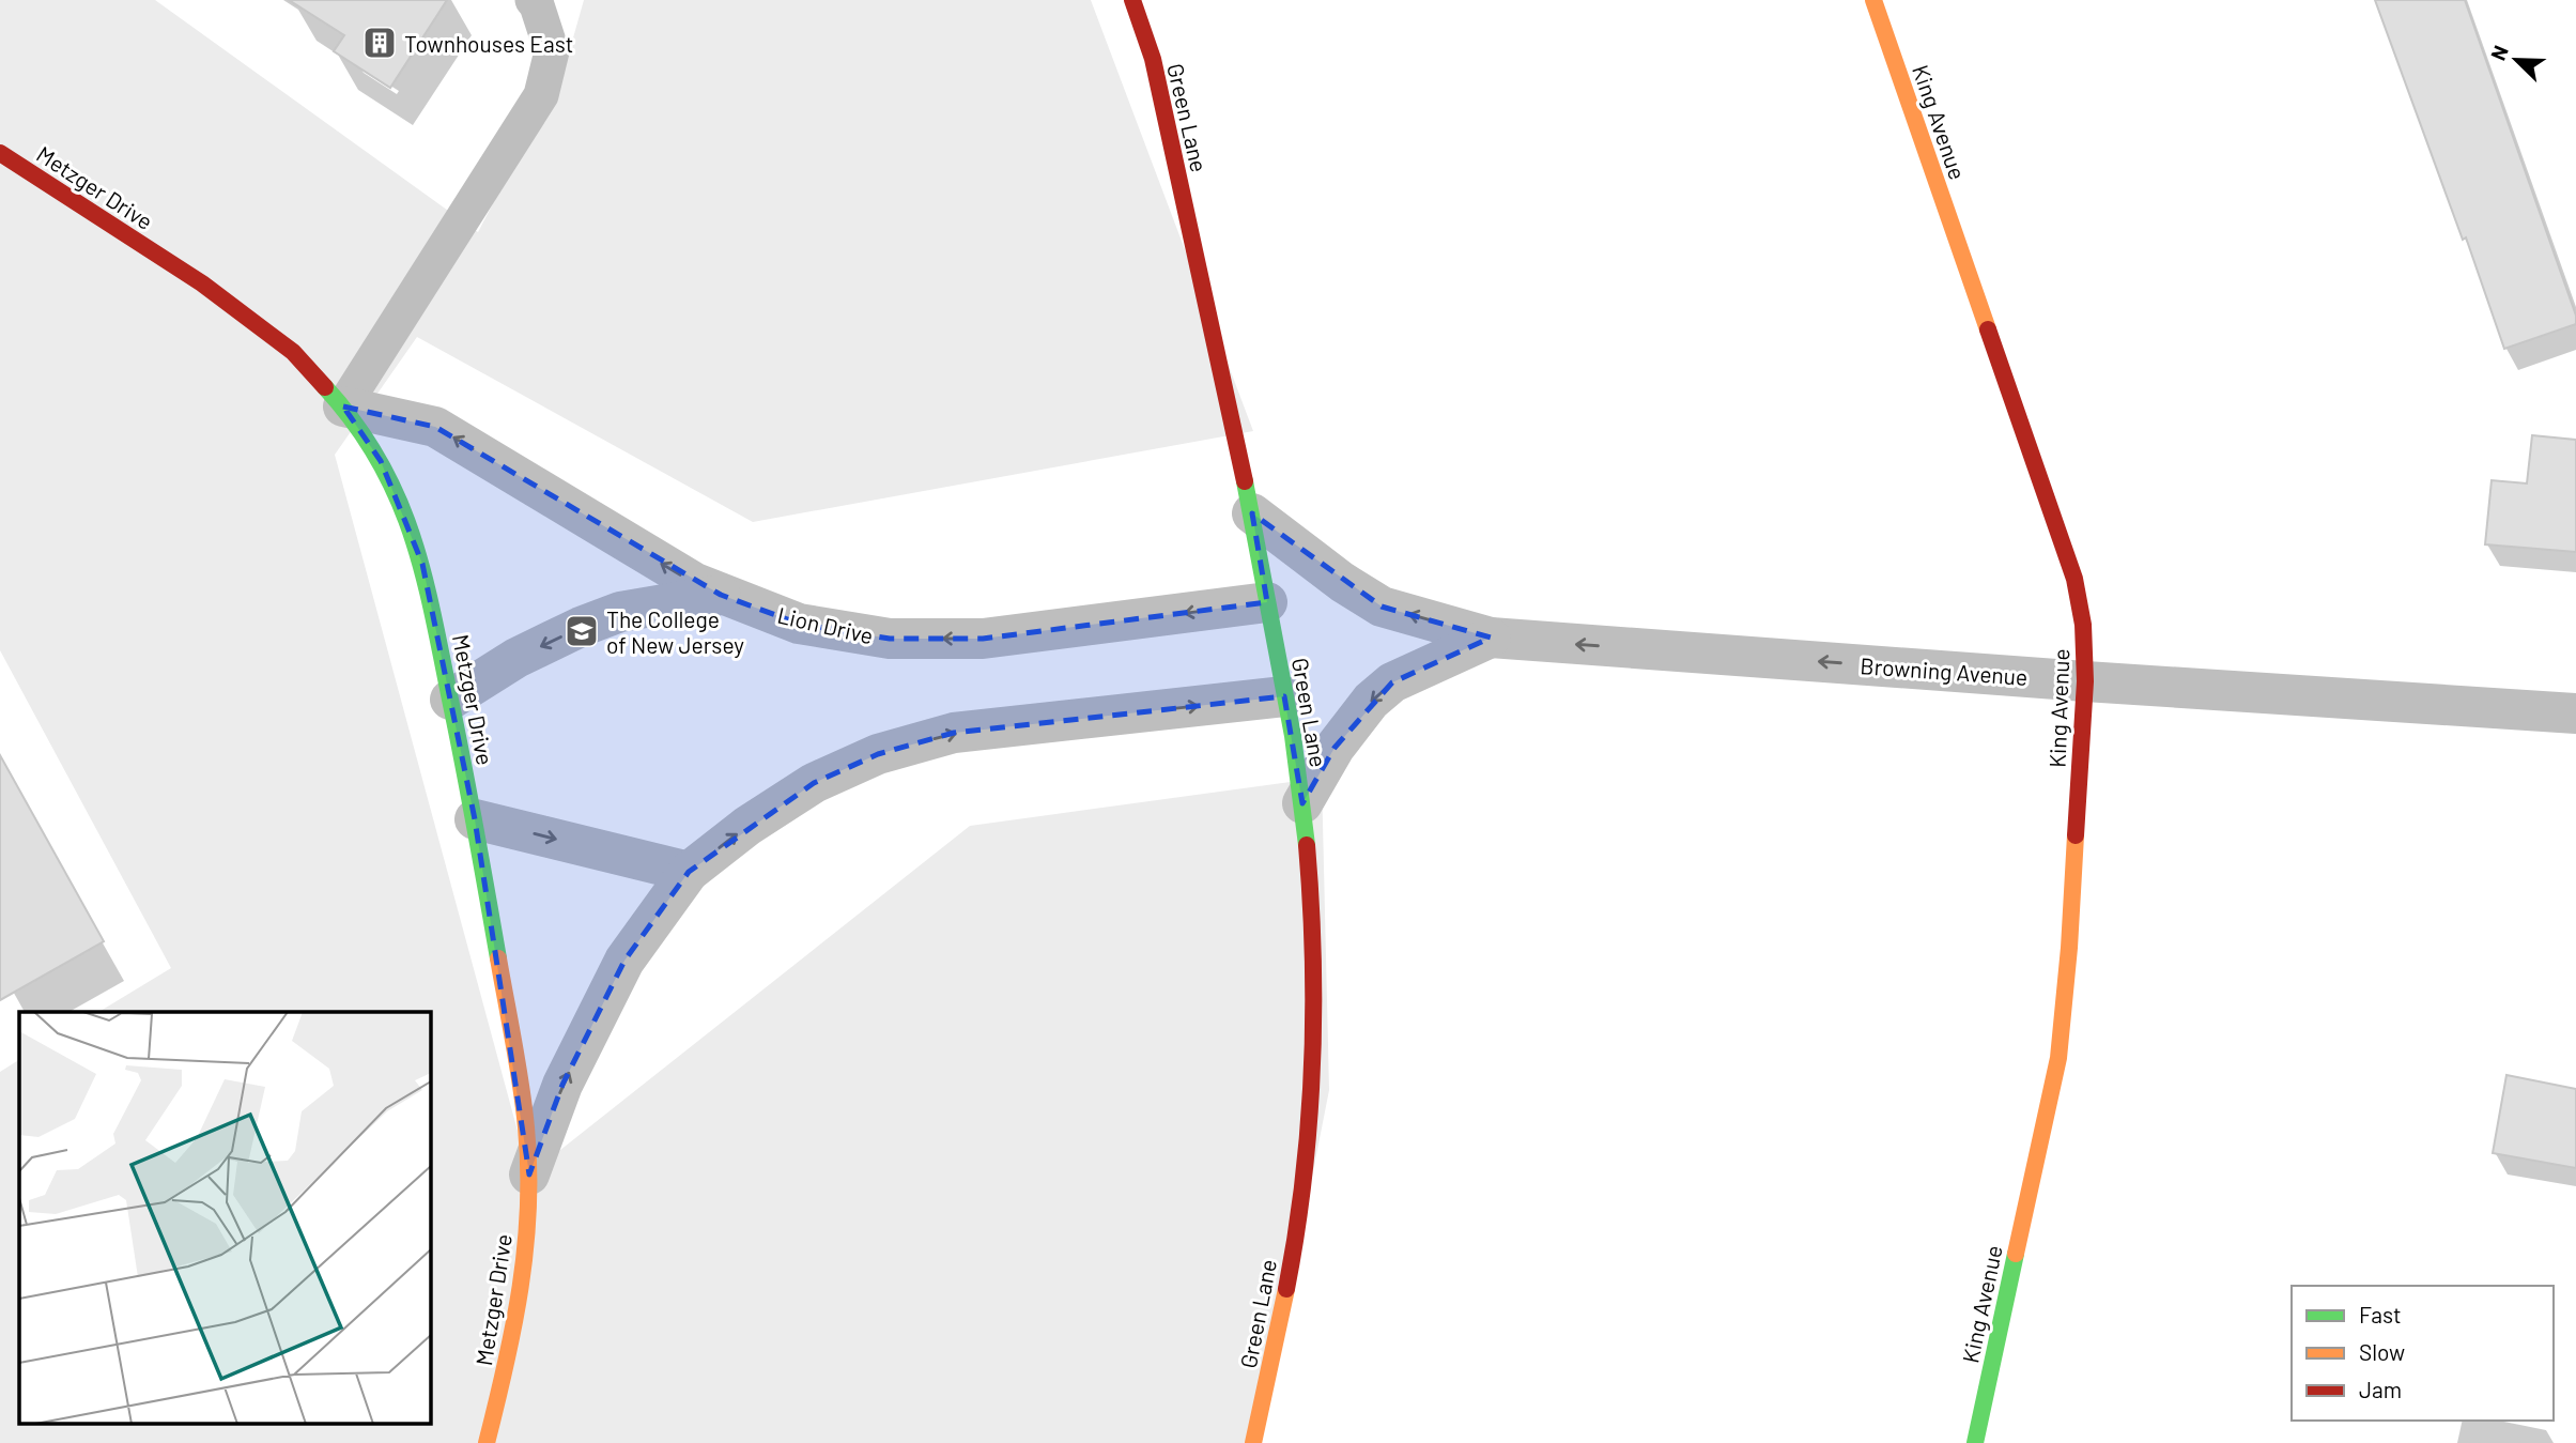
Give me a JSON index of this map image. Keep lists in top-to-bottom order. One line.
{"streets":{"street":["Green Lane","King Avenue","Metzger Drive","Lion Drive","Browning Avenue"]},"crossings":[["Green Lane","Lion Drive"],["Green Lane","Browning Avenue"],["King Avenue","Browning Avenue"],["Metzger Drive","Lion Drive"]],"one_way":["Lion Drive","Browning Avenue"],"places":{"building":["Townhouses East"],"school or university":["The College of New Jersey"]},"legend":["Fast","Slow","Jam"],"north":"top left"}
